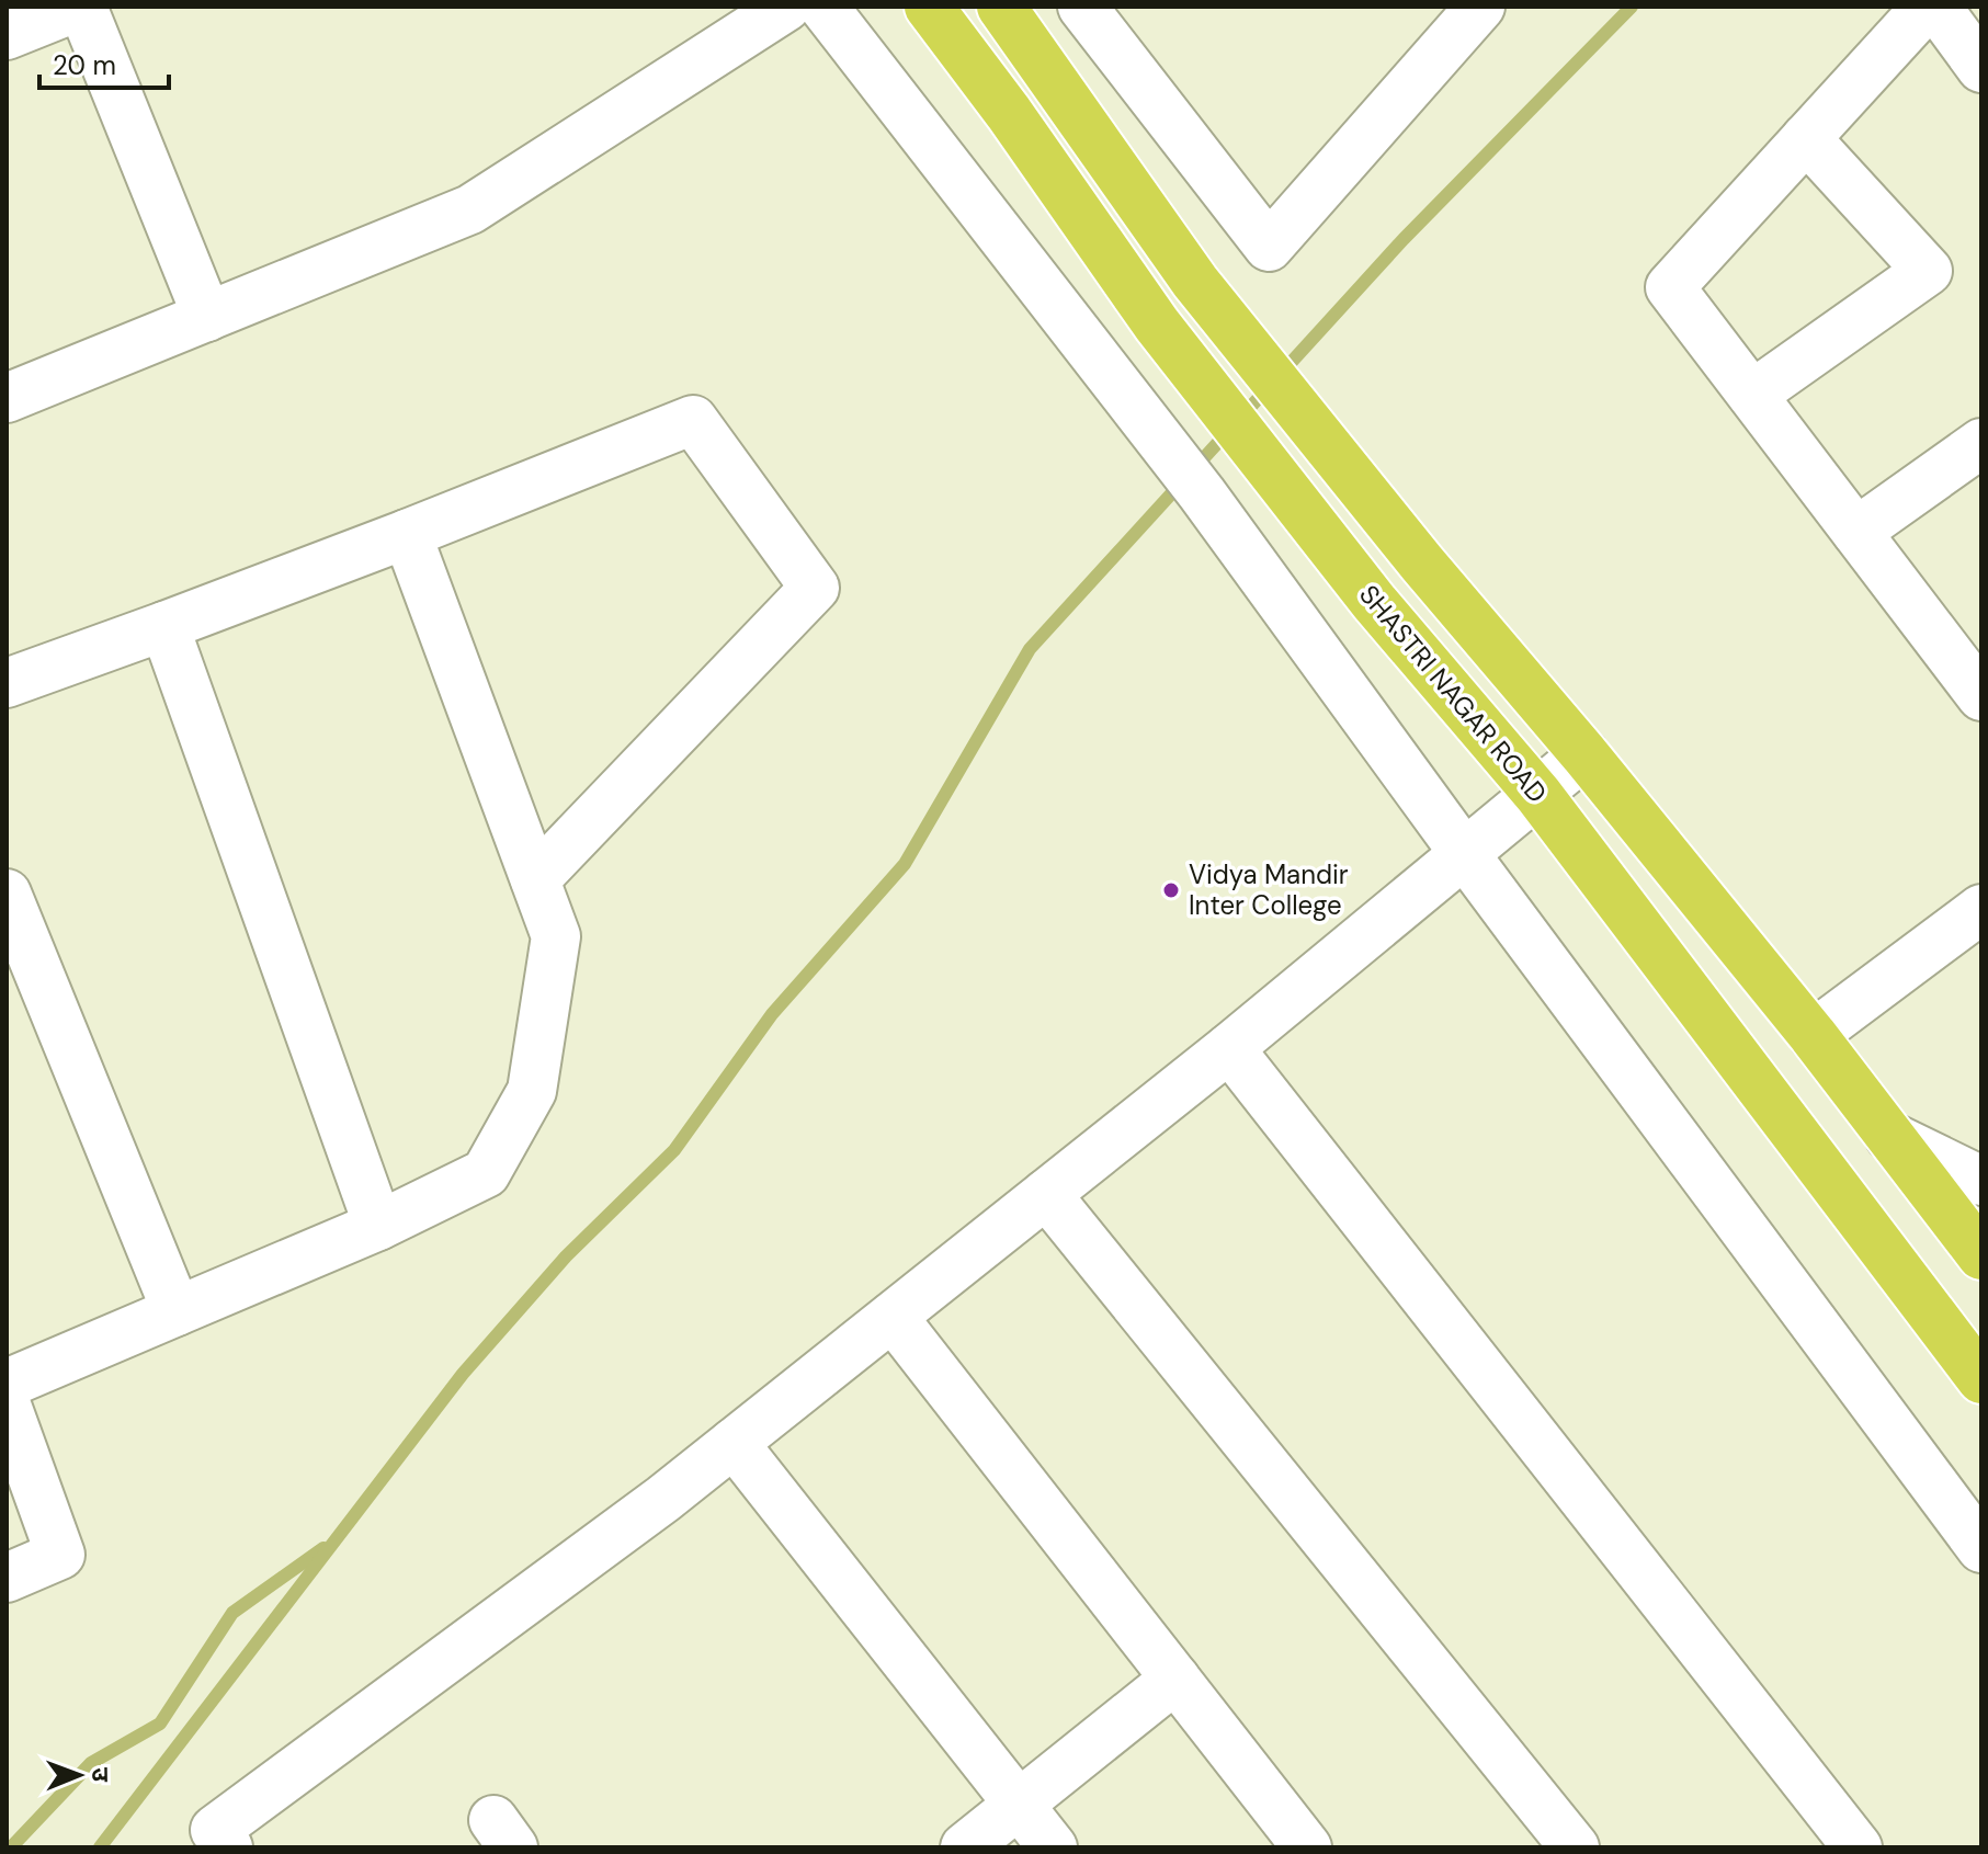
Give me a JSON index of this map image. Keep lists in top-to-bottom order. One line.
{"streets":{"highway":["SHASTRI NAGAR ROAD"]},"places":["Vidya Mandir Inter College"],"scale_bar":"20 m","north":"right"}
